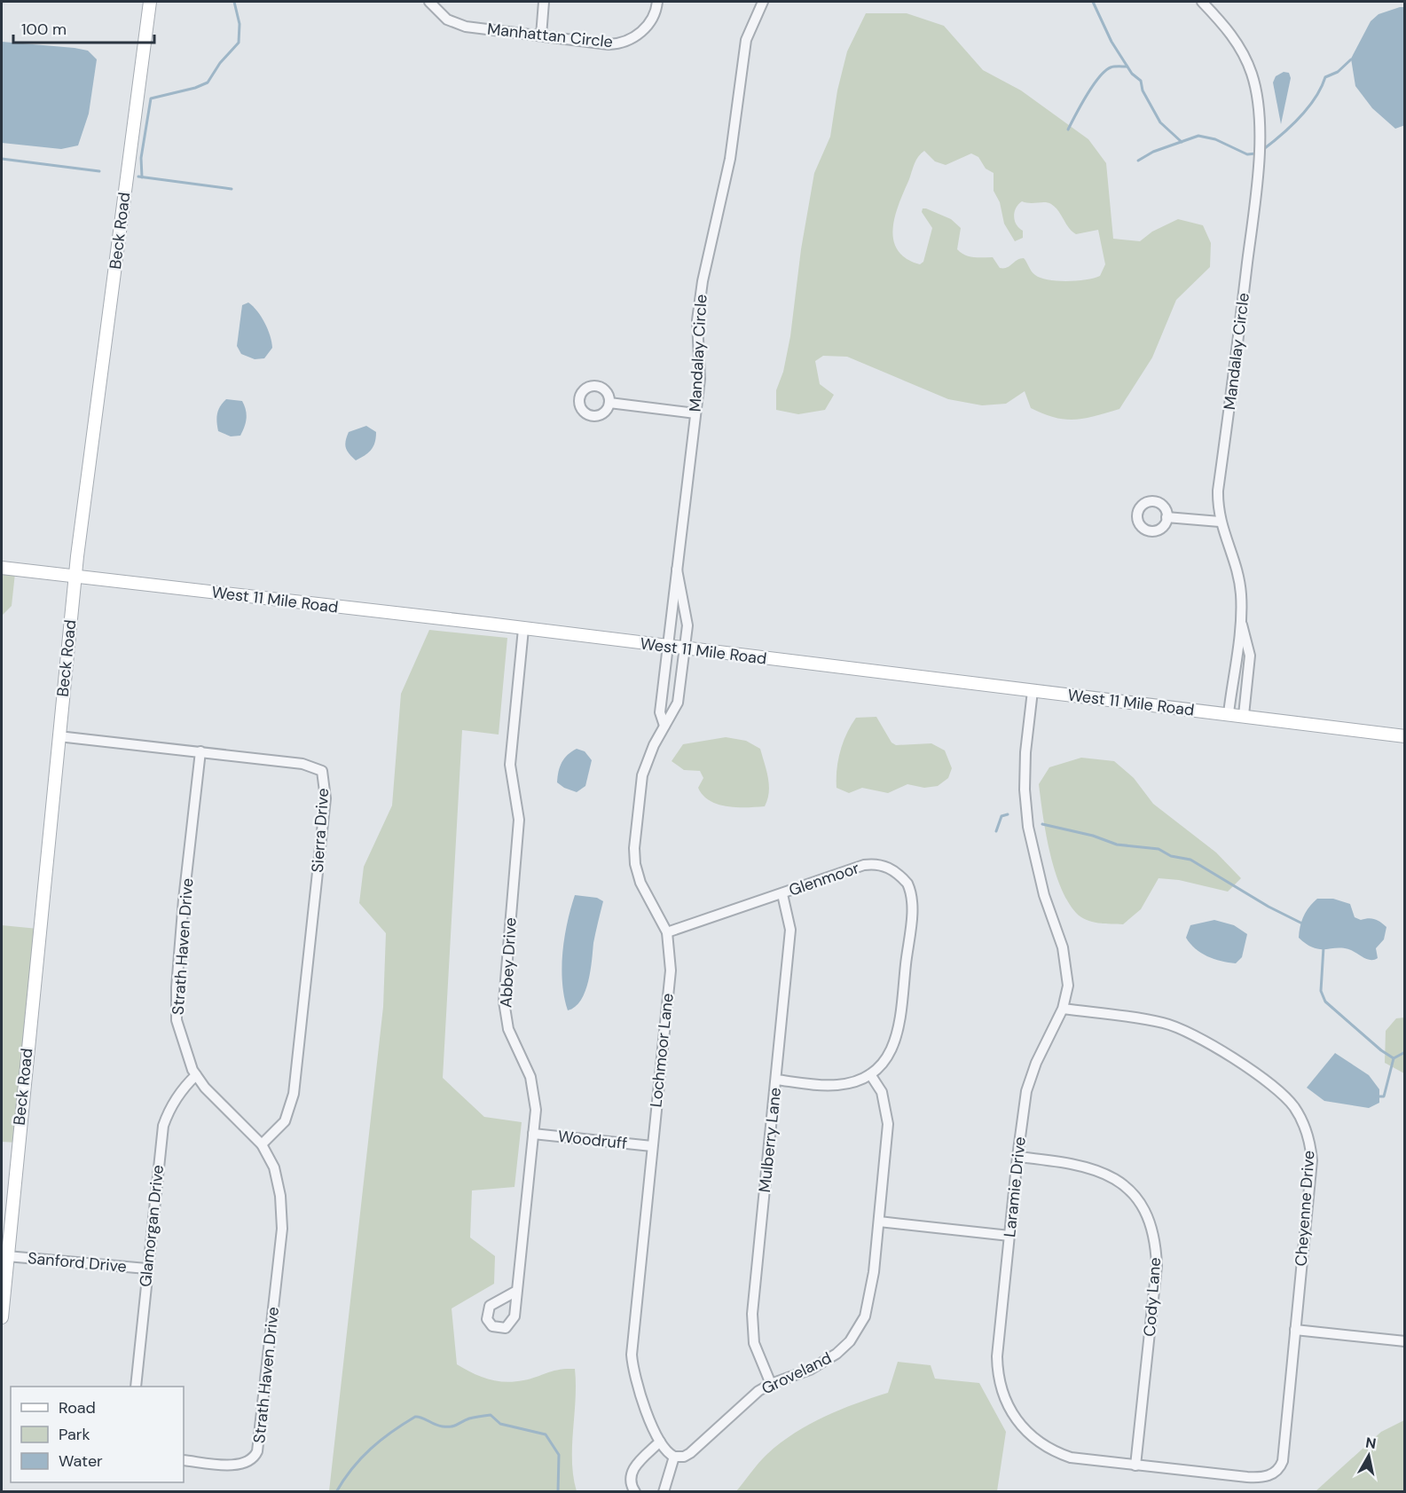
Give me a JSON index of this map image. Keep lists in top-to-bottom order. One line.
{"streets":{"street":["Manhattan Circle","Beck Road","Mandalay Circle","West 11 Mile Road","Sierra Drive","Glenmoor","Strath Haven Drive","Abbey Drive","Lochmoor Lane","Woodruff","Mulberry Lane","Laramie Drive","Cheyenne Drive","Glamorgan Drive","Sanford Drive","Cody Lane","Groveland"]},"crossings":[["Beck Road","West 11 Mile Road"],["Beck Road","Sierra Drive"],["Beck Road","Sanford Drive"],["Mandalay Circle","West 11 Mile Road"],["Mandalay Circle","Lochmoor Lane"],["West 11 Mile Road","Abbey Drive"],["West 11 Mile Road","Lochmoor Lane"],["West 11 Mile Road","Laramie Drive"],["Sierra Drive","Strath Haven Drive"],["Glenmoor","Lochmoor Lane"],["Glenmoor","Mulberry Lane"],["Strath Haven Drive","Glamorgan Drive"],["Abbey Drive","Woodruff"],["Lochmoor Lane","Woodruff"],["Lochmoor Lane","Groveland"],["Mulberry Lane","Groveland"],["Laramie Drive","Cheyenne Drive"],["Laramie Drive","Cody Lane"],["Glamorgan Drive","Sanford Drive"]],"legend":["Road","Park","Water"],"scale_bar":"100 m","north":"top"}
